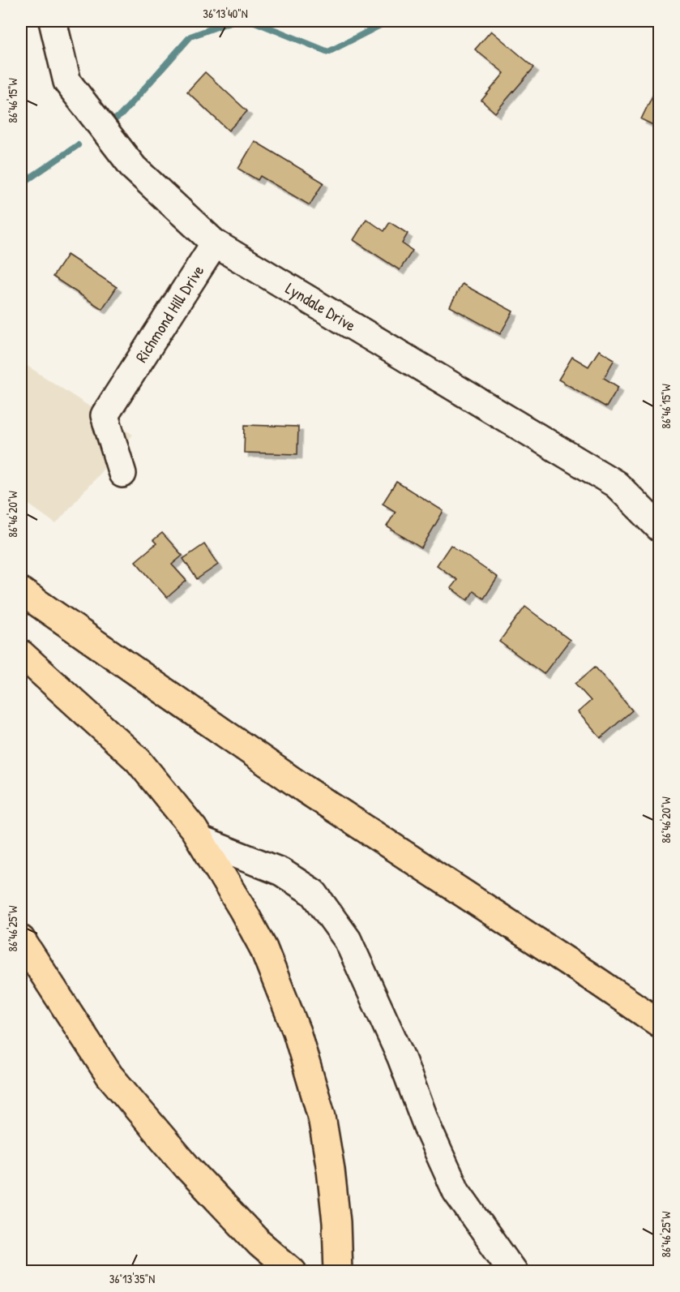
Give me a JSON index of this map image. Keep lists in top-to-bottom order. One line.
{"streets":{"street":["Lyndale Drive","Richmond Hill Drive"]},"crossings":[["Lyndale Drive","Richmond Hill Drive"]],"coordinates":["36°13'40\"N","86°46'15\"W","86°46'20\"W","86°46'25\"W","36°13'35\"N"]}
